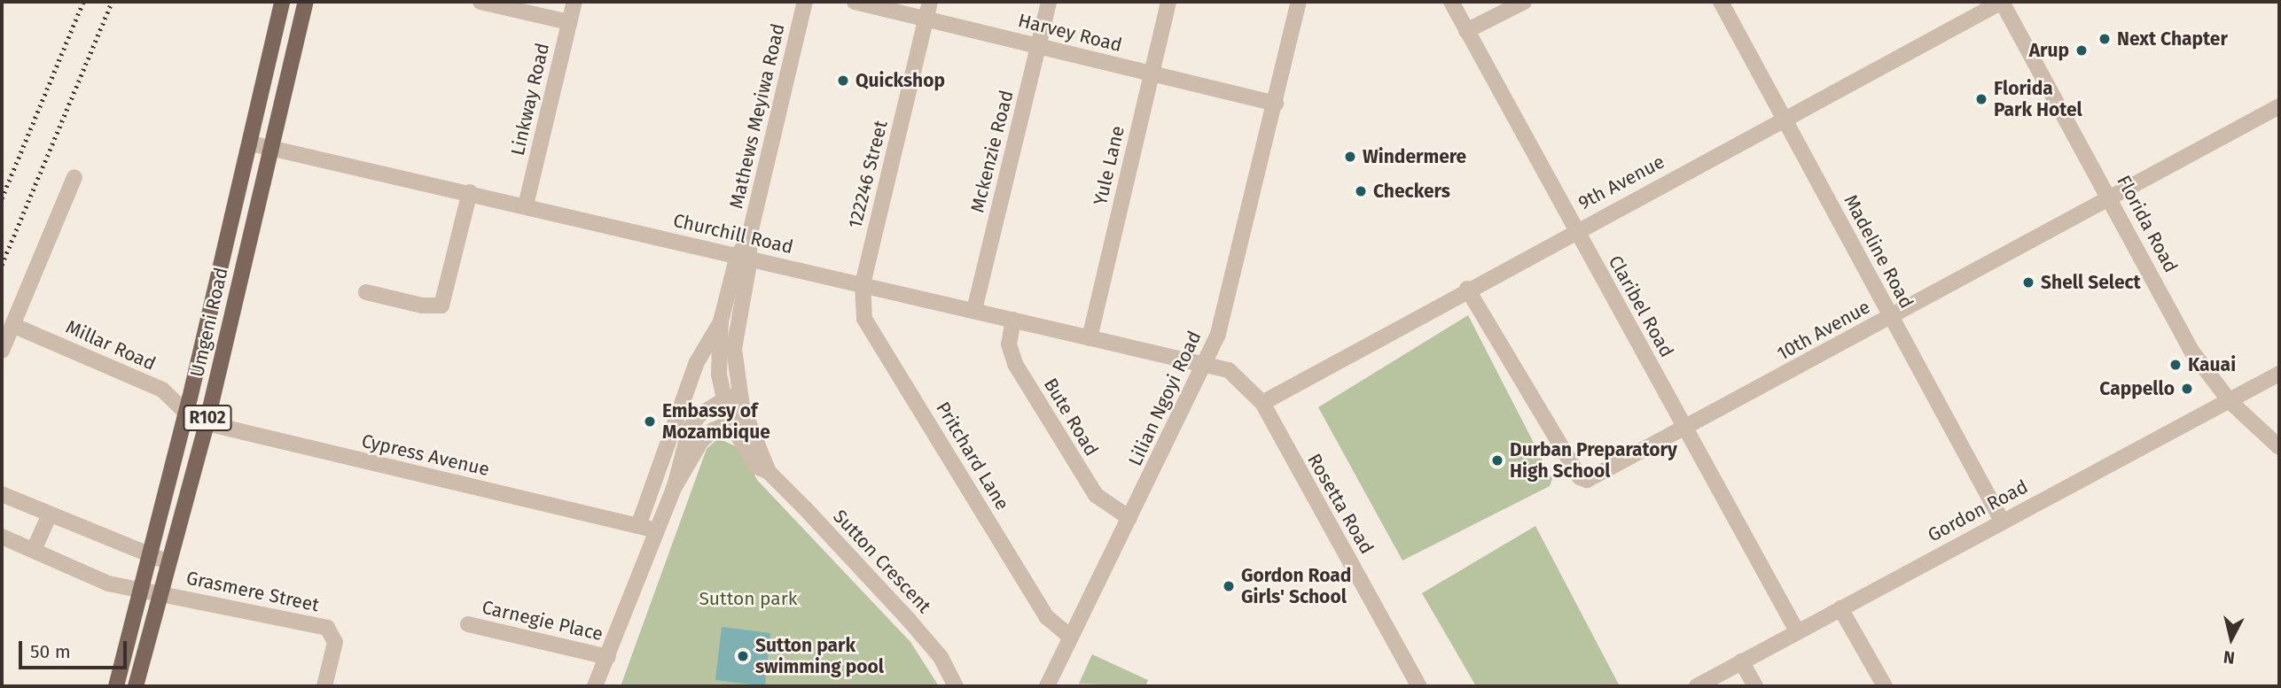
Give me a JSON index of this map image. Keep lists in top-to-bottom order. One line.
{"streets":{"main road":["Umgeni Road","R102"],"street":["Harvey Road","Linkway Road","Mathews Meyiwa Road","Mckenzie Road","Yule Lane","122246 Street","9th Avenue","Florida Road","Churchill Road","Madeline Road","Claribel Road","10th Avenue","Millar Road","Lilian Ngoyi Road","Bute Road","Cypress Avenue","Pritchard Lane","Rosetta Road","Gordon Road","Sutton Crescent","Grasmere Street","Carnegie Place"]},"crossings":[["Harvey Road","Mckenzie Road"],["Harvey Road","Yule Lane"],["Harvey Road","122246 Street"],["Harvey Road","Lilian Ngoyi Road"],["Linkway Road","Churchill Road"],["Mathews Meyiwa Road","Churchill Road"],["Mathews Meyiwa Road","Sutton Crescent"],["Mckenzie Road","Churchill Road"],["Yule Lane","Churchill Road"],["122246 Street","Churchill Road"],["122246 Street","Pritchard Lane"],["9th Avenue","Florida Road"],["9th Avenue","Madeline Road"],["9th Avenue","Claribel Road"],["9th Avenue","10th Avenue"],["9th Avenue","Rosetta Road"],["Florida Road","10th Avenue"],["Florida Road","Gordon Road"],["Churchill Road","Umgeni Road"],["Churchill Road","Lilian Ngoyi Road"],["Churchill Road","Bute Road"],["Churchill Road","Pritchard Lane"],["Churchill Road","Rosetta Road"],["Madeline Road","10th Avenue"],["Madeline Road","Gordon Road"],["Claribel Road","10th Avenue"],["Claribel Road","Gordon Road"],["Umgeni Road","Millar Road"],["Umgeni Road","Cypress Avenue"],["Umgeni Road","Grasmere Street"],["Millar Road","Cypress Avenue"],["Lilian Ngoyi Road","Bute Road"],["Lilian Ngoyi Road","Pritchard Lane"],["Lilian Ngoyi Road","Rosetta Road"]],"parks":["Sutton park"],"places":["Next Chapter","Arup","Quickshop","Florida Park Hotel","Windermere","Checkers","Shell Select","Kauai","Cappello","Embassy of Mozambique","Durban Preparatory High School","Gordon Road Girls' School","Sutton park swimming pool"],"scale_bar":"50 m","north":"bottom"}
